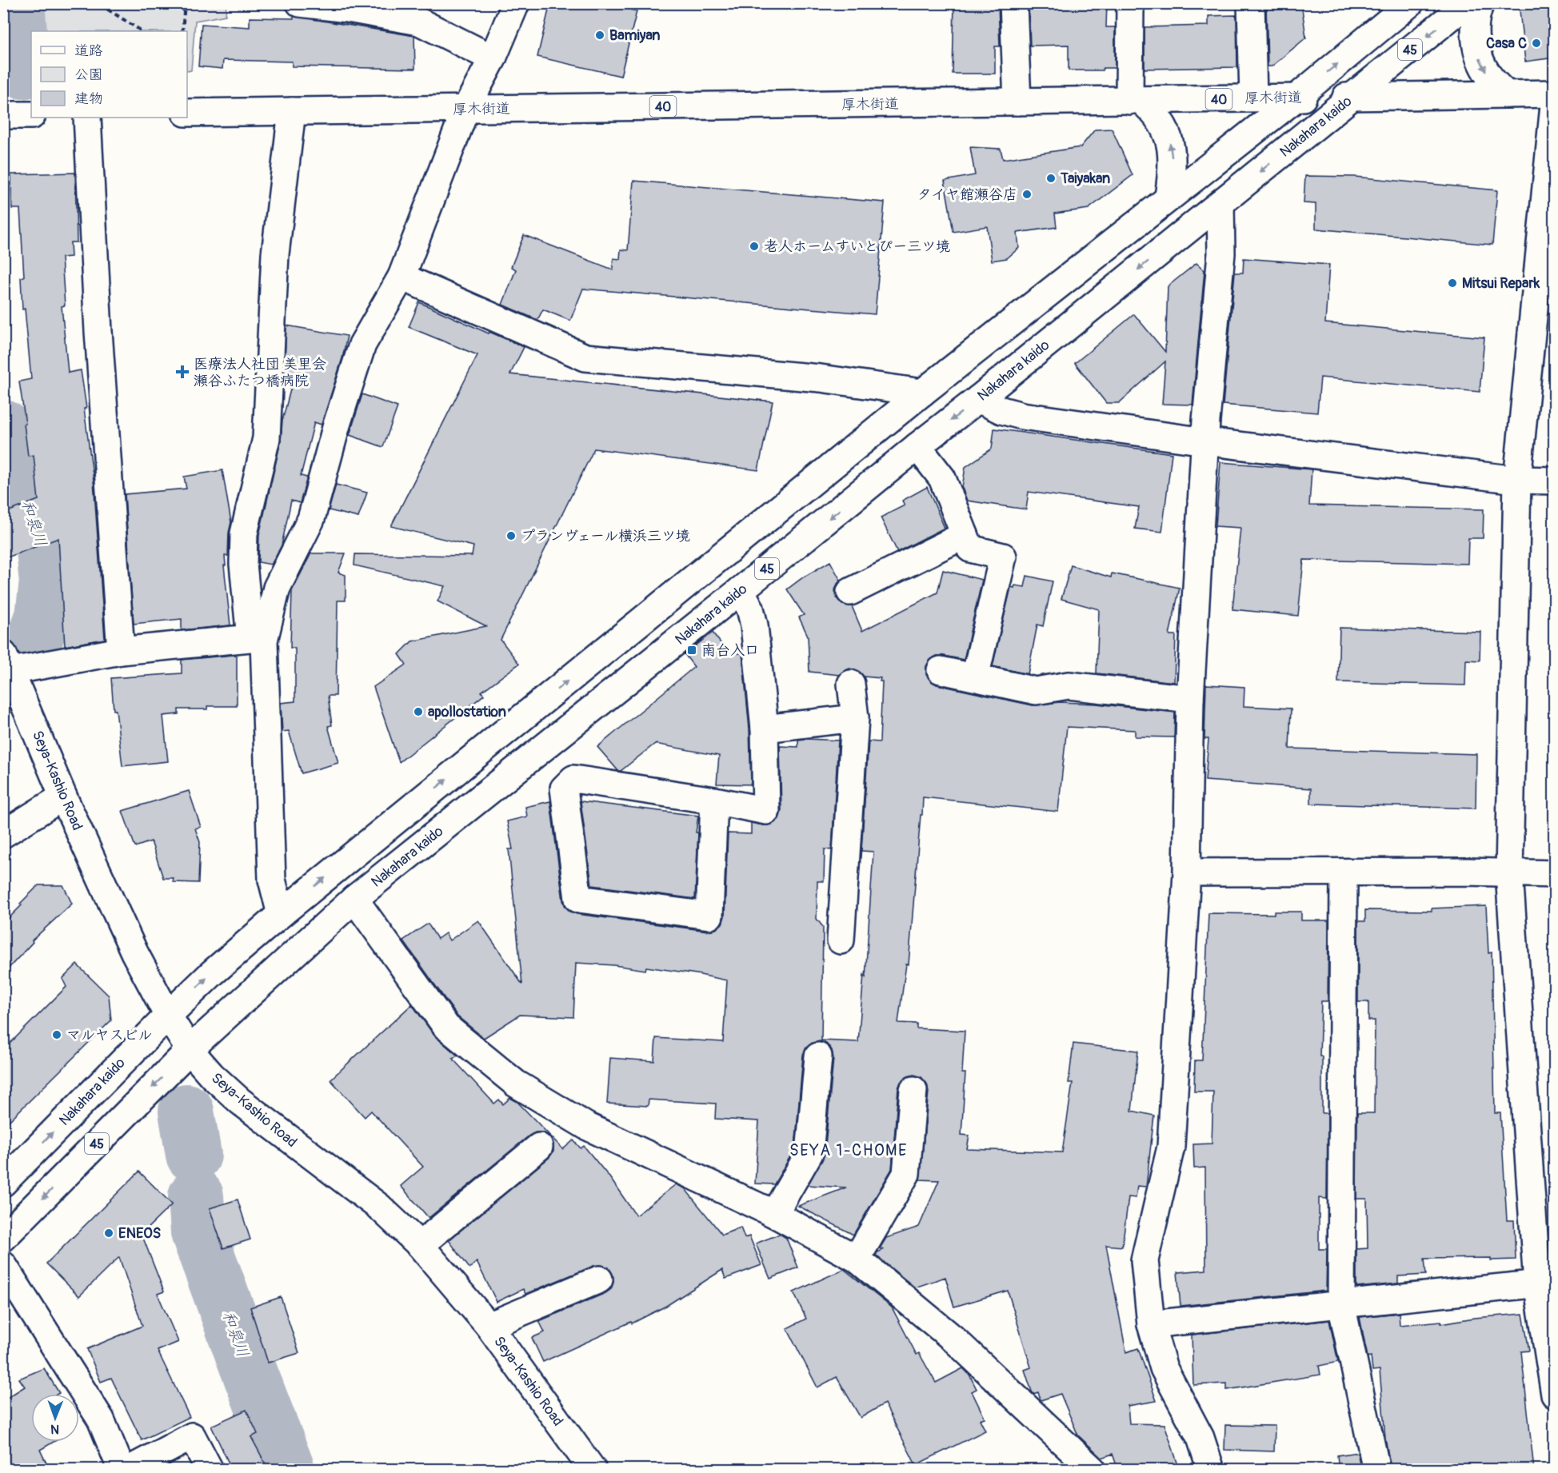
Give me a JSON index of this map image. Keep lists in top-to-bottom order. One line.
{"streets":{"street":["45","厚木街道","40","Nakahara kaido","Seya-Kashio Road"]},"crossings":[["厚木街道","Nakahara kaido"],["Nakahara kaido","Seya-Kashio Road"]],"districts":["SEYA 1-CHOME"],"water":["和泉川"],"places":{"other":["Bamiyan","Casa C","Taiyakan","タイヤ館瀬谷店","老人ホームすいとぴー三ツ境","Mitsui Repark","プランヴェール横浜三ツ境","apollostation","マルヤスビル","ENEOS"],"health":["医療法人社団 美里会 瀬谷ふたつ橋病院"],"transit":["南台入口"]},"legend":["道路","公園","建物"],"north":"bottom"}
